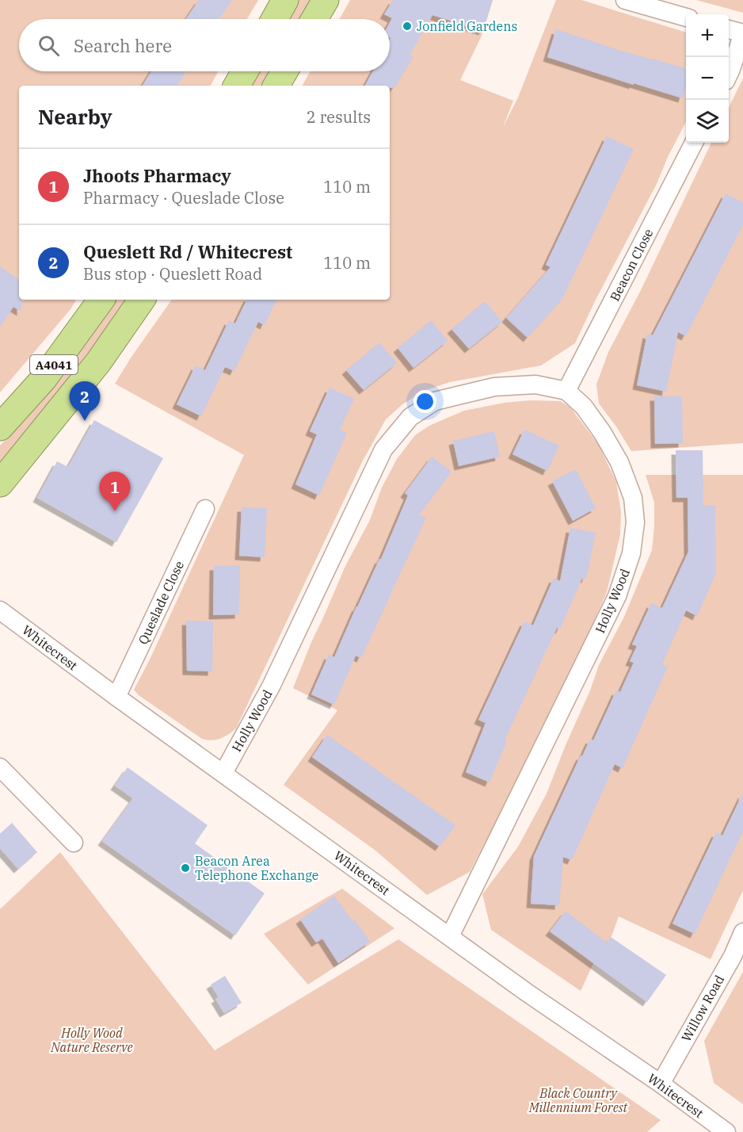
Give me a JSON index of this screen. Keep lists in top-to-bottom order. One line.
{"streets":{"highway":["A4041"],"street":["Beacon Close","Holly Wood","Queslade Close","Whitecrest","Willow Road"]},"crossings":[["Beacon Close","Holly Wood"],["Holly Wood","Whitecrest"],["Queslade Close","Whitecrest"],["Whitecrest","Willow Road"]],"parks":["Holly Wood Nature Reserve","Black Country Millennium Forest"],"places":["Jonfield Gardens","Beacon Area Telephone Exchange"],"page":{"map_buttons":["+","−"],"search":"Search here","heading":["Nearby","2 results"],"list":[{"mark":"1","name":"Jhoots Pharmacy","note":"Pharmacy · Queslade Close","value":"110 m"},{"mark":"2","name":"Queslett Rd / Whitecrest","note":"Bus stop · Queslett Road","value":"110 m"}],"pins":["2","1"]}}
